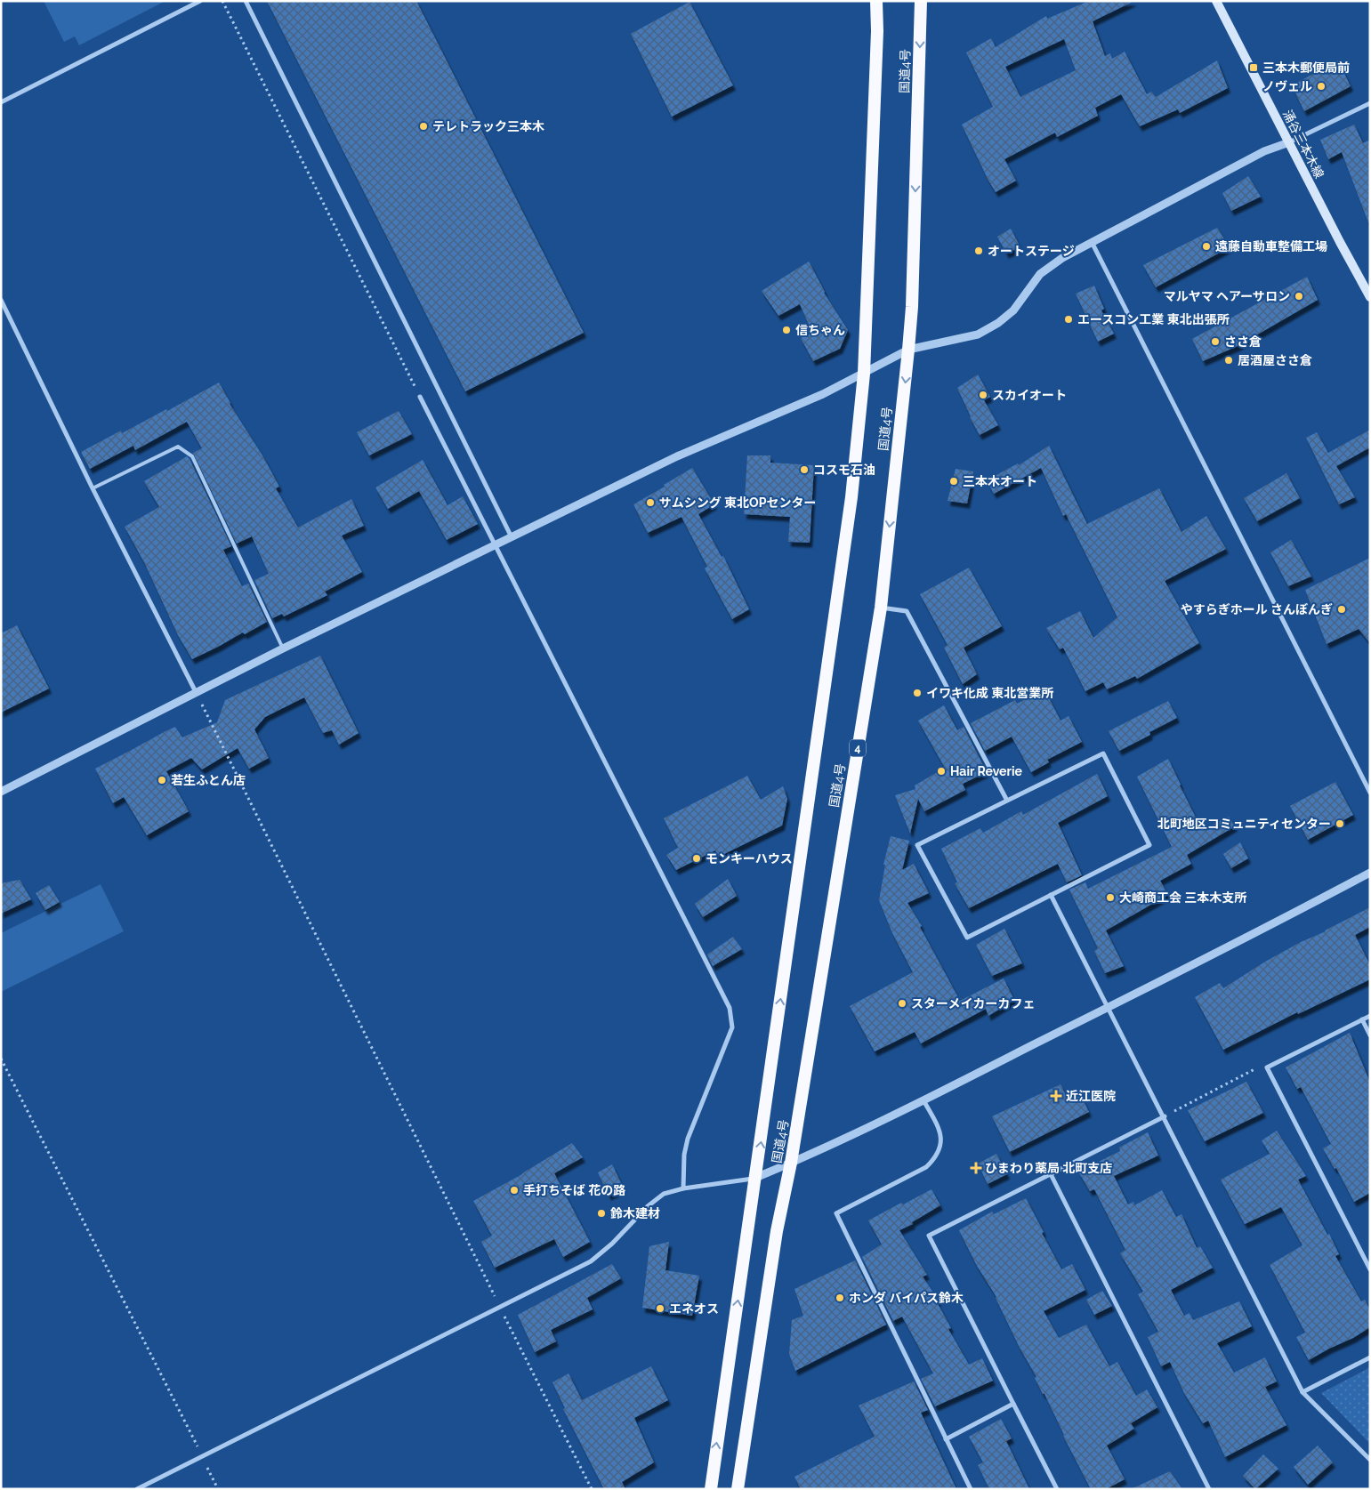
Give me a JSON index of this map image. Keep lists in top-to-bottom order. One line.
{"streets":{"highway":["国道4号","4"],"main road":["涌谷三本木線"]},"places":{"transit":["三本木郵便局前"],"other":["ノヴェル","テレトラック三本木","遠藤自動車整備工場","オートステージ","マルヤマ ヘアーサロン","エースコン工業 東北出張所","信ちゃん","ささ倉","居酒屋ささ倉","スカイオート","コスモ石油","三本木オート","サムシング 東北OPセンター","やすらぎホール さんぼんぎ","イワキ化成 東北営業所","Hair Reverie","若生ふとん店","北町地区コミュニティセンター","モンキーハウス","大崎商工会 三本木支所","スターメイカーカフェ","手打ちそば 花の路","鈴木建材","ホンダ バイパス鈴木","エネオス"],"health":["近江医院","ひまわり薬局 北町支店"]}}
